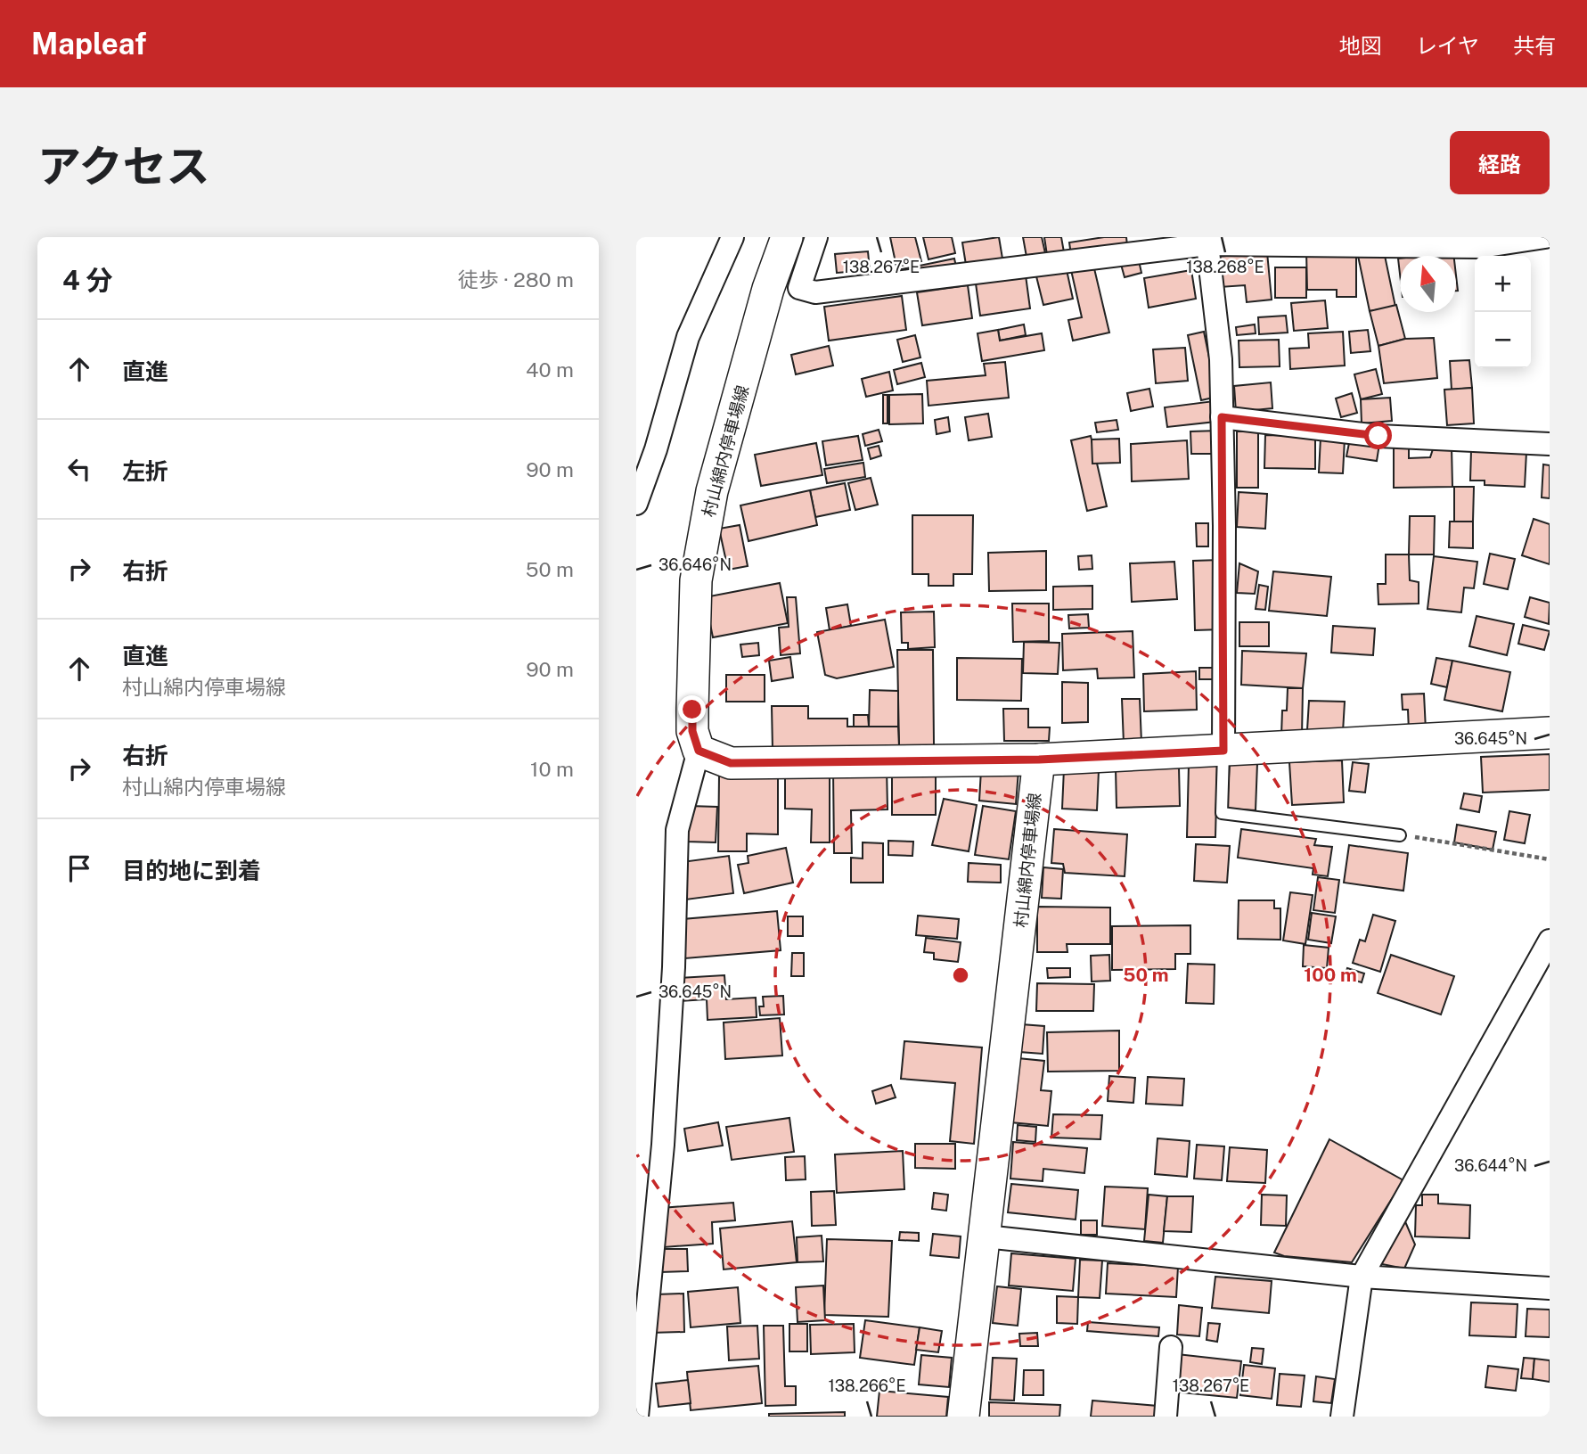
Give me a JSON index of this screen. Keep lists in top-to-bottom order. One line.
{"streets":{"main road":["村山綿内停車場線"]},"north":"top","page":{"header":"Mapleaf","nav":["地図","レイヤ","共有"],"title":"アクセス","buttons":"経路","heading":["4 分","徒歩 · 280 m"],"map_buttons":["+","−"],"list":[["直進","40 m"],["左折","90 m"],["右折","50 m"],["直進","村山綿内停車場線","90 m"],["右折","村山綿内停車場線","10 m"],"目的地に到着"]},"coordinates":["138.267°E","138.268°E","36.646°N","36.645°N","36.644°N","138.266°E"],"rings":["50 m","100 m"]}
